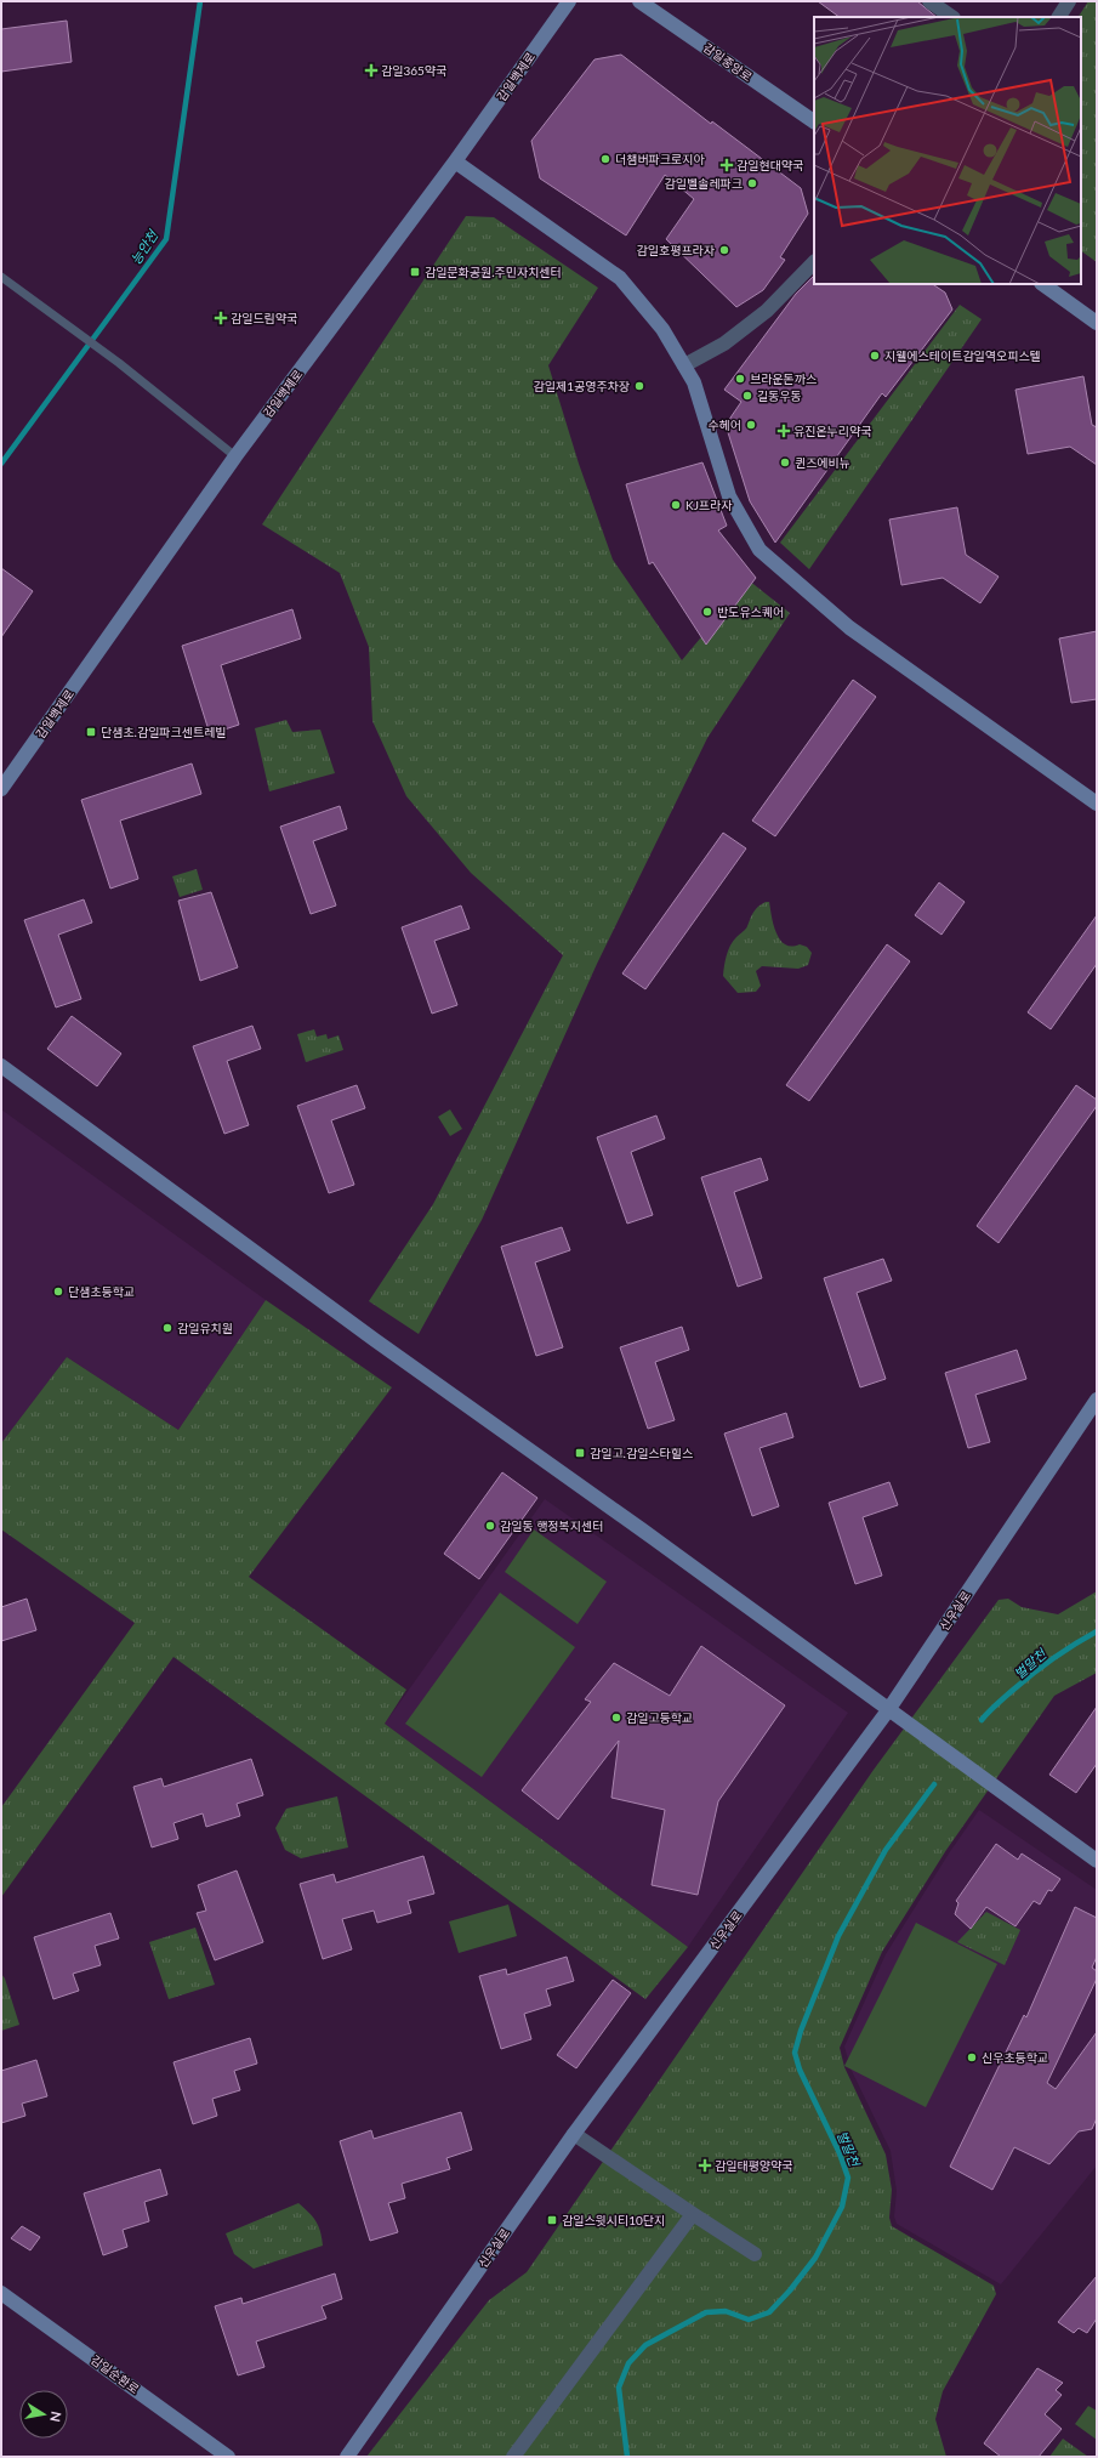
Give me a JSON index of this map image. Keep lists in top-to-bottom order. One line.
{"streets":{"street":["감일중앙로","감일백제로","신우실로","감일순환로"]},"water":["능안천","벌말천"],"places":{"health":["감일365약국","감일현대약국","감일드림약국","유진온누리약국","감일태평양약국"],"other":["더챔버파크로지아","감일벨솔레파크","감일호평프라자","지웰에스테이트감일역오피스텔","브라운돈까스","감일제1공영주차장","길동우동","수헤어","퀸즈에비뉴","KJ프라자","반도유스퀘어","단샘초등학교","감일유치원","감일동 행정복지센터","감일고등학교","신우초등학교"],"transit":["감일문화공원.주민자치센터","단샘초.감일파크센트레빌","감일고.감일스타힐스","감일스윗시티10단지"]},"north":"right"}
